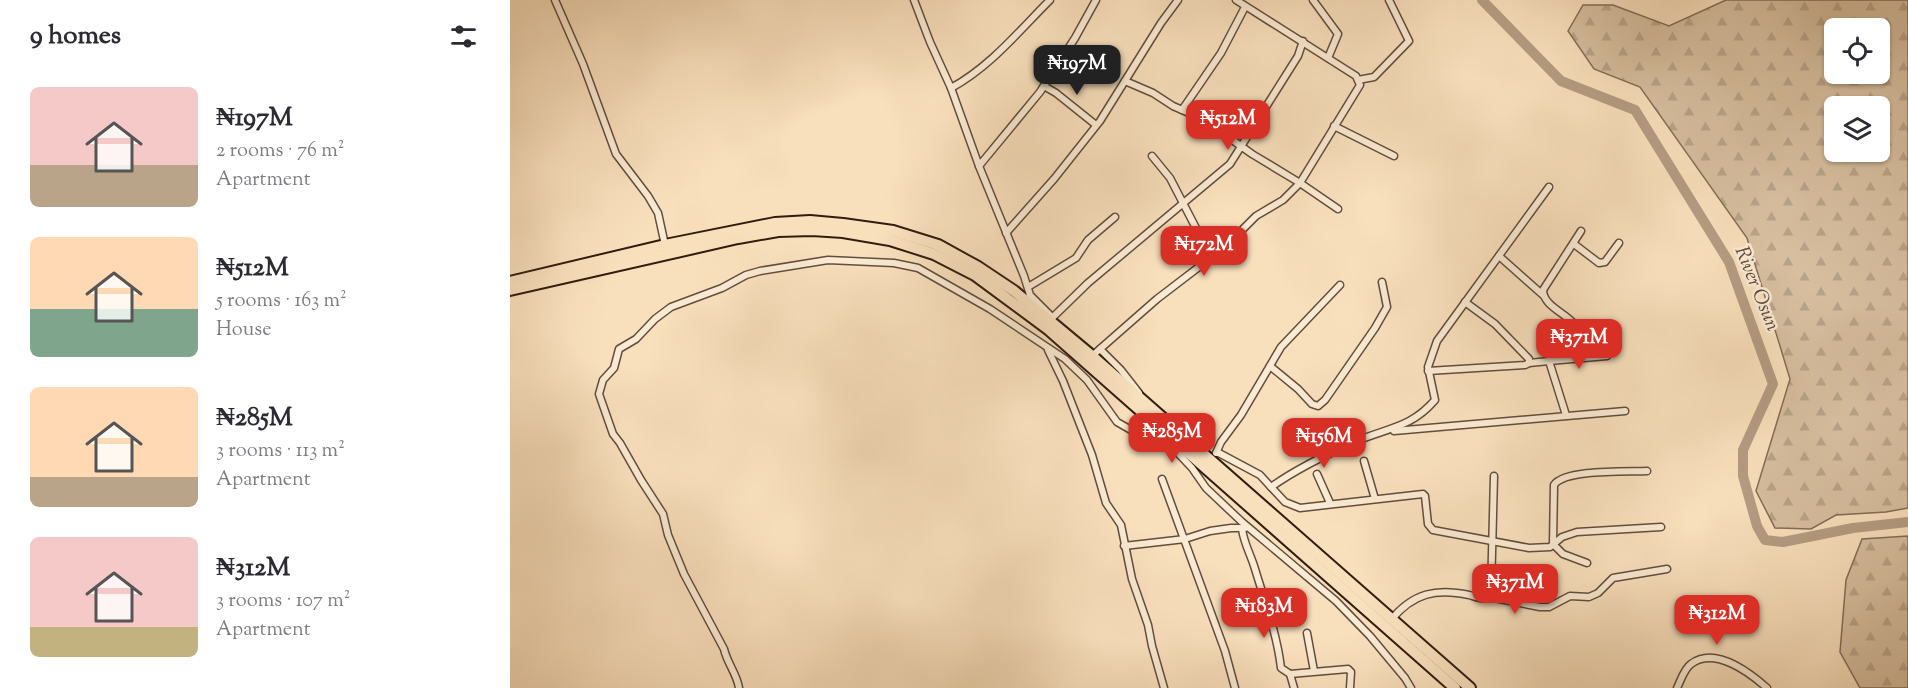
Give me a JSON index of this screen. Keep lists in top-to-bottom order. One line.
{"water":["River Osun"],"page":{"heading":"9 homes","price":["₦197M","₦512M","₦172M","₦371M","₦285M","₦156M","₦371M","₦183M","₦312M"],"list":[{"name":"₦197M","note":"2 rooms · 76 m² · Apartment"},{"name":"₦512M","note":"5 rooms · 163 m² · House"},{"name":"₦285M","note":"3 rooms · 113 m² · Apartment"},{"name":"₦312M","note":"3 rooms · 107 m² · Apartment"}]}}
